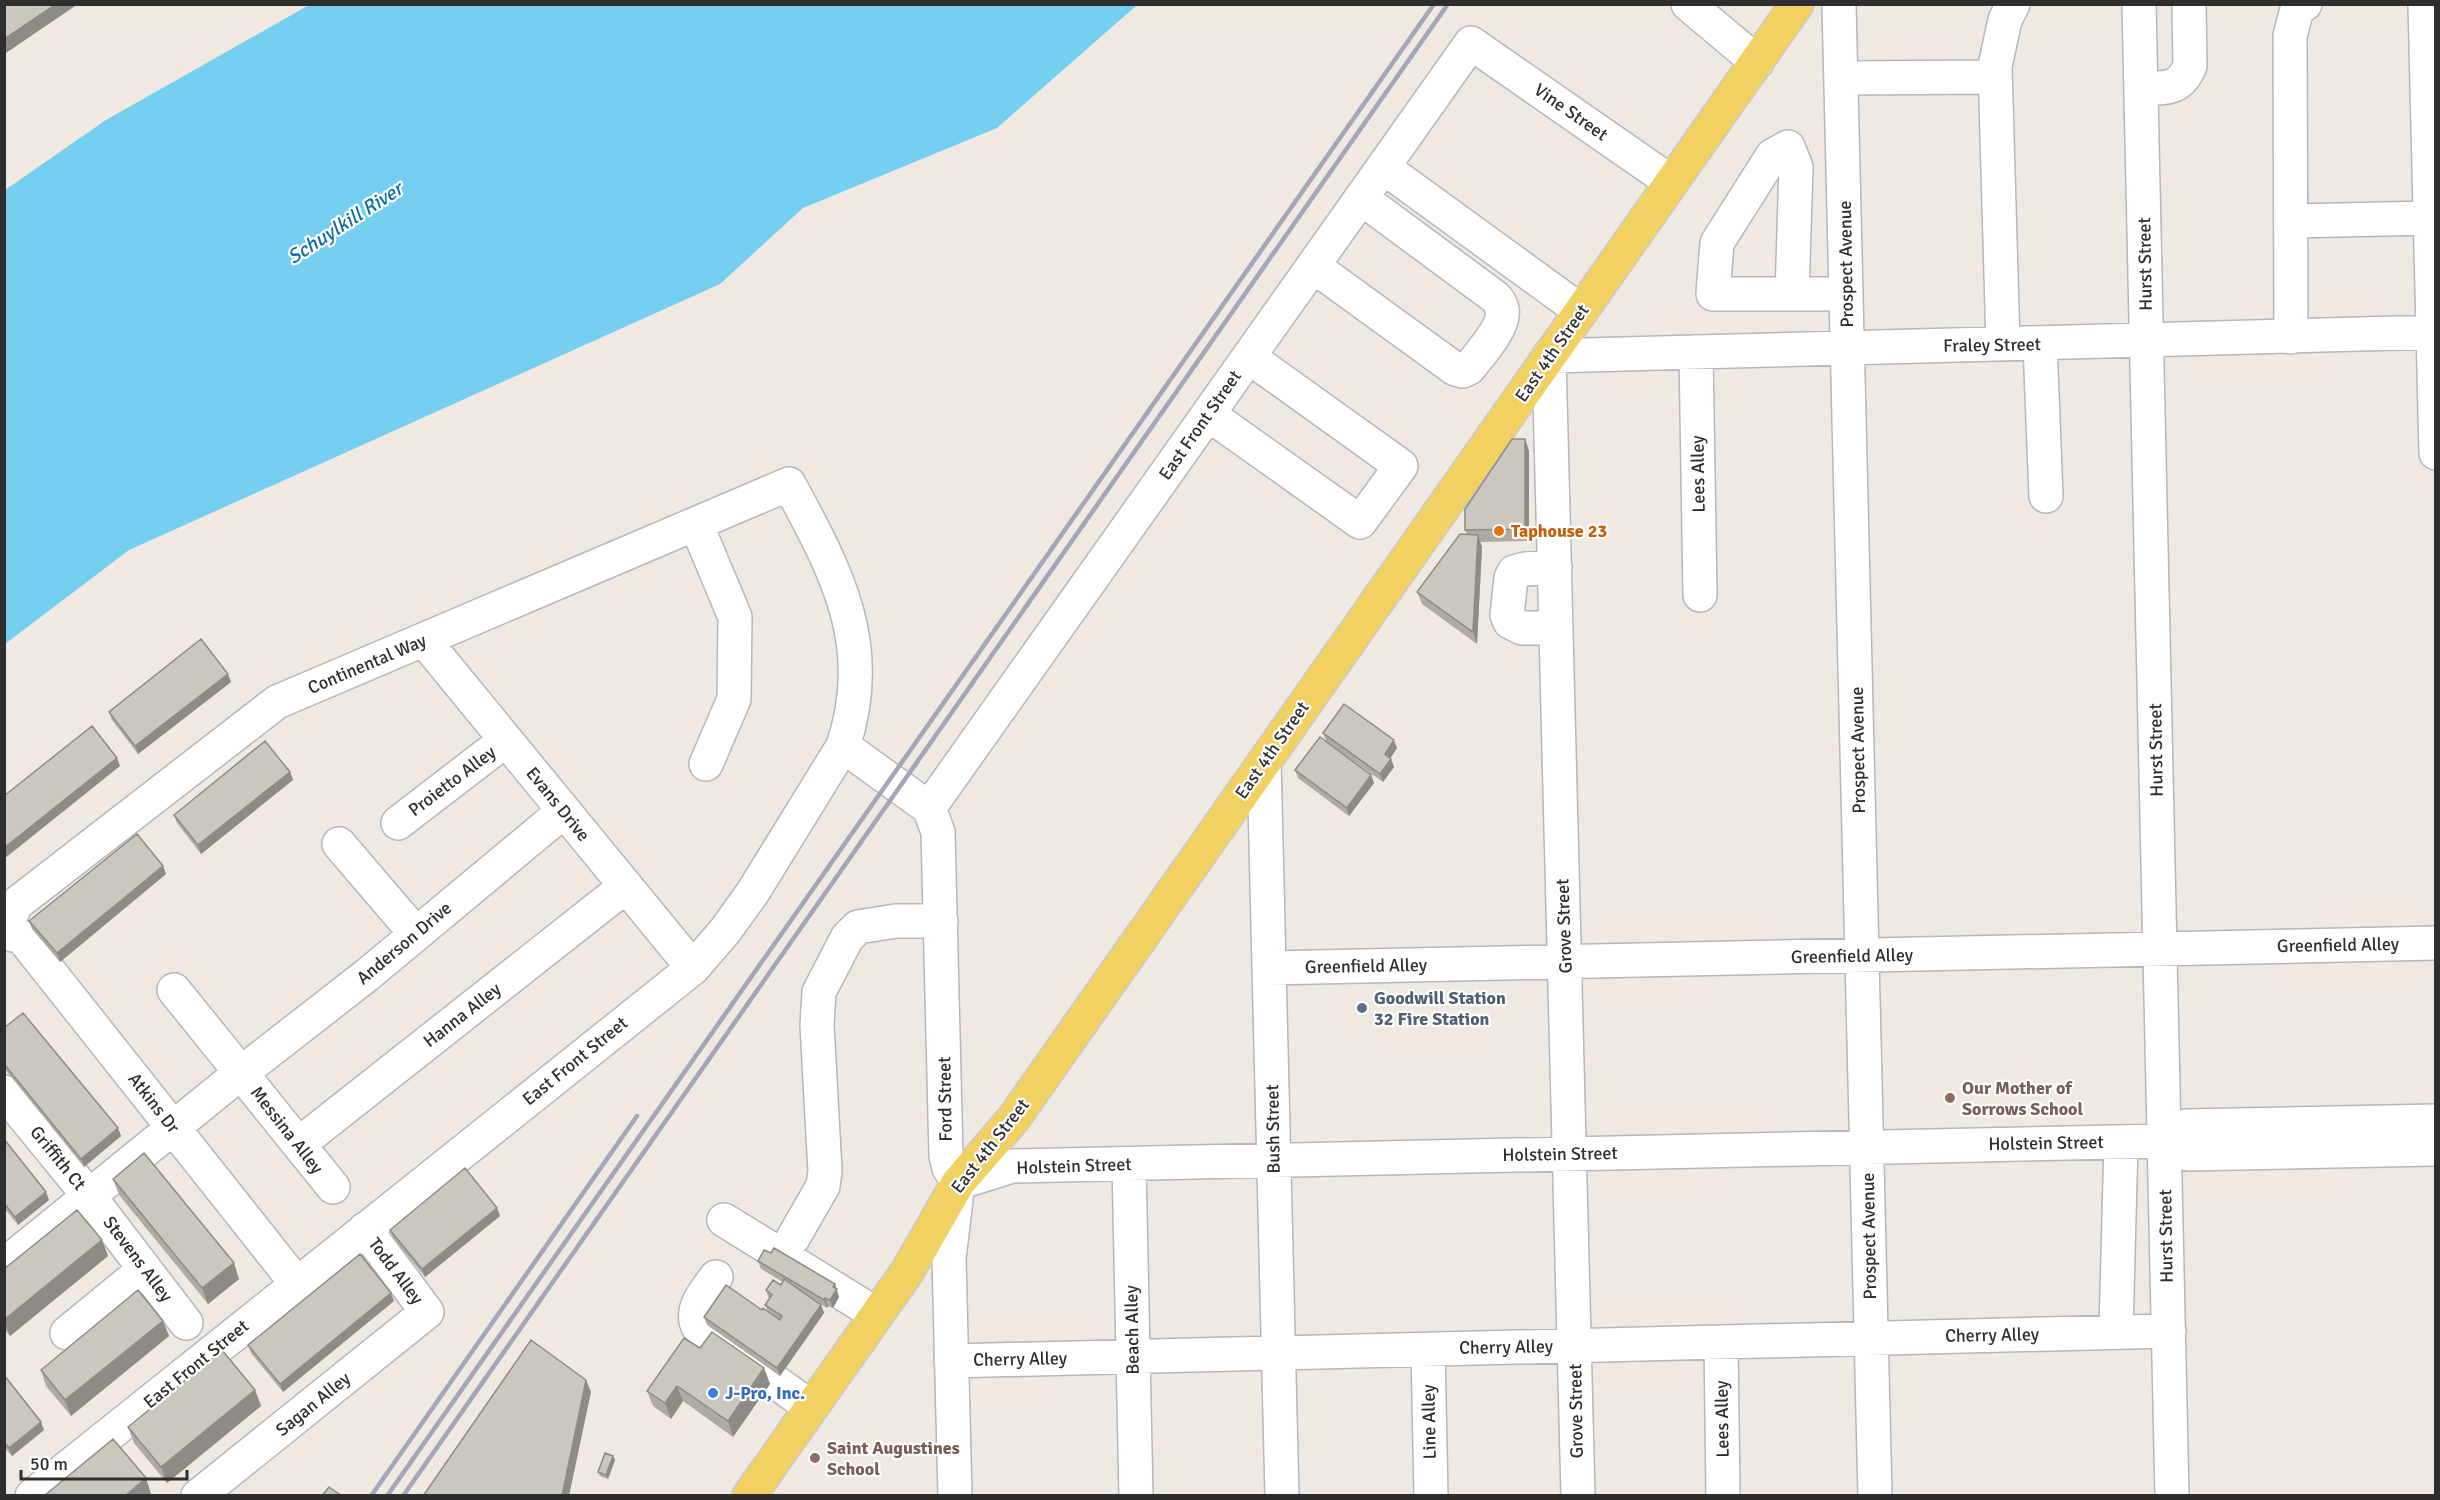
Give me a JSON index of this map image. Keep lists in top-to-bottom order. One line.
{"streets":{"main road":["East 4th Street"],"street":["Vine Street","Prospect Avenue","Hurst Street","Fraley Street","East Front Street","Lees Alley","Continental Way","Proietto Alley","Evans Drive","Grove Street","Anderson Drive","Greenfield Alley","Hanna Alley","Ford Street","Atkins Dr","Bush Street","Messina Alley","Holstein Street","Griffith Ct","Stevens Alley","Todd Alley","Beach Alley","Cherry Alley","Sagan Alley","Line Alley"]},"crossings":[["Vine Street","East 4th Street"],["Vine Street","East Front Street"],["Prospect Avenue","Fraley Street"],["Prospect Avenue","Greenfield Alley"],["Prospect Avenue","Holstein Street"],["Prospect Avenue","Cherry Alley"],["Hurst Street","Fraley Street"],["Hurst Street","Greenfield Alley"],["Hurst Street","Holstein Street"],["Hurst Street","Cherry Alley"],["Fraley Street","East 4th Street"],["Fraley Street","Lees Alley"],["Fraley Street","Grove Street"],["East 4th Street","Grove Street"],["East 4th Street","Ford Street"],["East 4th Street","Bush Street"],["East 4th Street","Holstein Street"],["East Front Street","Continental Way"],["East Front Street","Evans Drive"],["East Front Street","Ford Street"],["East Front Street","Atkins Dr"],["East Front Street","Todd Alley"],["Lees Alley","Cherry Alley"],["Continental Way","Evans Drive"],["Continental Way","Atkins Dr"],["Proietto Alley","Evans Drive"],["Evans Drive","Anderson Drive"],["Evans Drive","Hanna Alley"],["Grove Street","Greenfield Alley"],["Grove Street","Holstein Street"],["Grove Street","Cherry Alley"],["Anderson Drive","Atkins Dr"],["Anderson Drive","Messina Alley"],["Greenfield Alley","Bush Street"],["Hanna Alley","Messina Alley"],["Ford Street","Holstein Street"],["Bush Street","Holstein Street"],["Bush Street","Cherry Alley"],["Holstein Street","Beach Alley"],["Griffith Ct","Stevens Alley"],["Todd Alley","Sagan Alley"],["Beach Alley","Cherry Alley"],["Cherry Alley","Line Alley"]],"water":["Schuylkill River"],"places":["Taphouse 23","Goodwill Station 32 Fire Station","Our Mother of Sorrows School","J-Pro, Inc.","Saint Augustines School"],"scale_bar":"50 m"}
